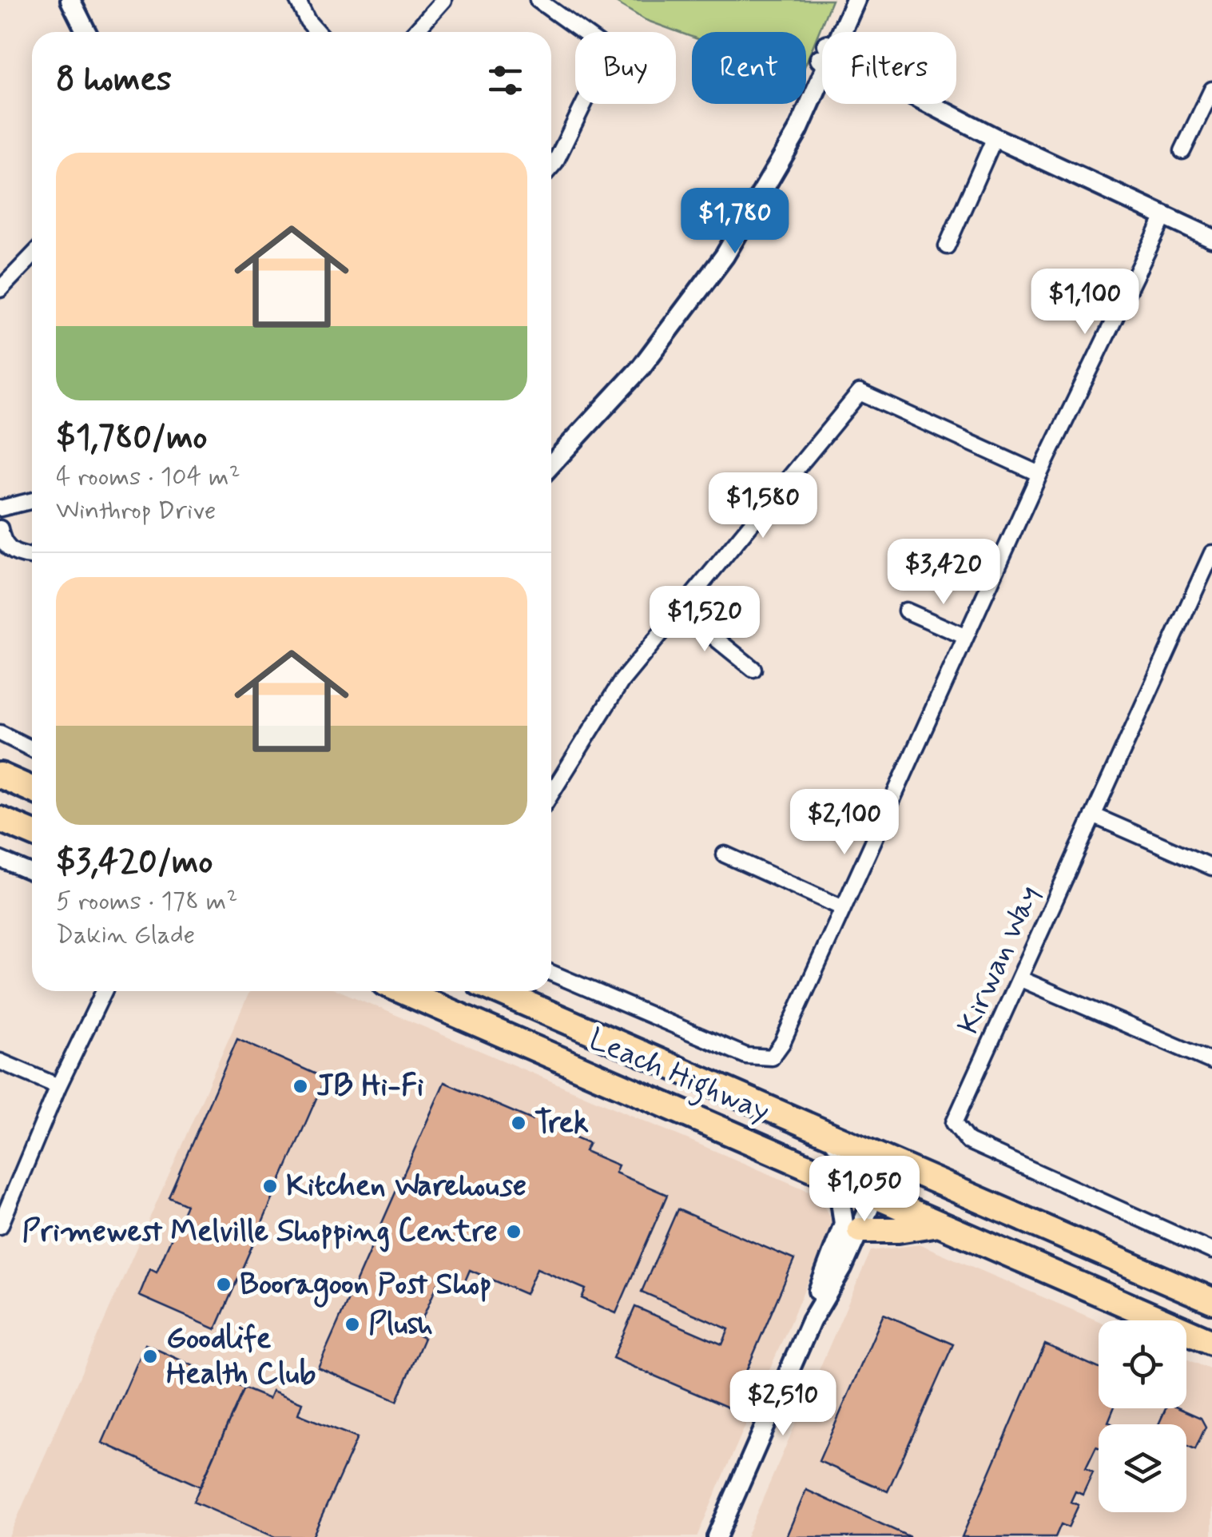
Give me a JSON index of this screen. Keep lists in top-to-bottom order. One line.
{"streets":{"highway":["Leach Highway"],"street":["Kirwan Way"]},"places":["JB Hi-Fi","Trek","Kitchen Warehouse","Primewest Melville Shopping Centre","Booragoon Post Shop","Plush","Goodlife Health Club"],"page":{"chip":["Buy","Rent","Filters"],"heading":"8 homes","list":[{"name":"$1,780/mo","note":"4 rooms · 104 m² · Winthrop Drive"},{"name":"$3,420/mo","note":"5 rooms · 178 m² · Dakin Glade"}],"price":["$1,780","$1,100","$1,580","$3,420","$1,520","$2,100","$1,050","$2,510"]}}
